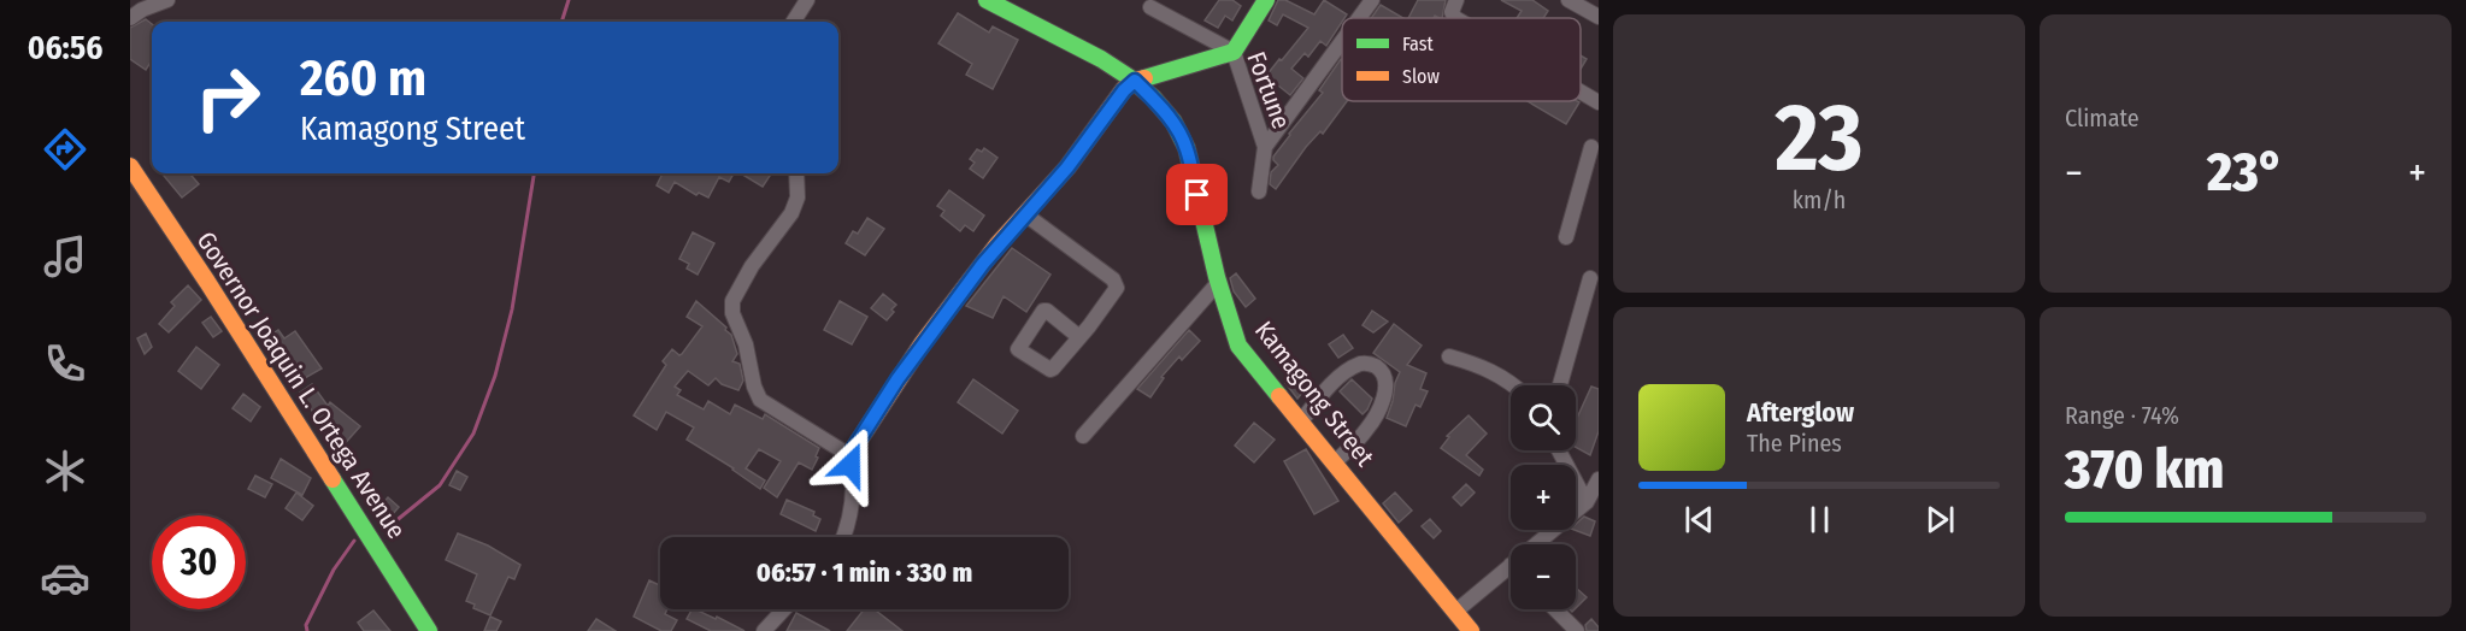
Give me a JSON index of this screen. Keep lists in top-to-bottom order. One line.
{"streets":{"street":["Fortune","Governor Joaquin L. Ortega Avenue","Kamagong Street"]},"legend":["Fast","Slow"],"page":{"tabs":"06:56","tile":[["23","km/h"],"Climate",["Range · 74%","370 km"]],"turn":["260 m","Kamagong Street"],"heat":["−","23°","+"],"song":["Afterglow","The Pines"],"map_buttons":["+","−"],"limit":"30","trip":"06:57 · 1 min · 330 m"}}
